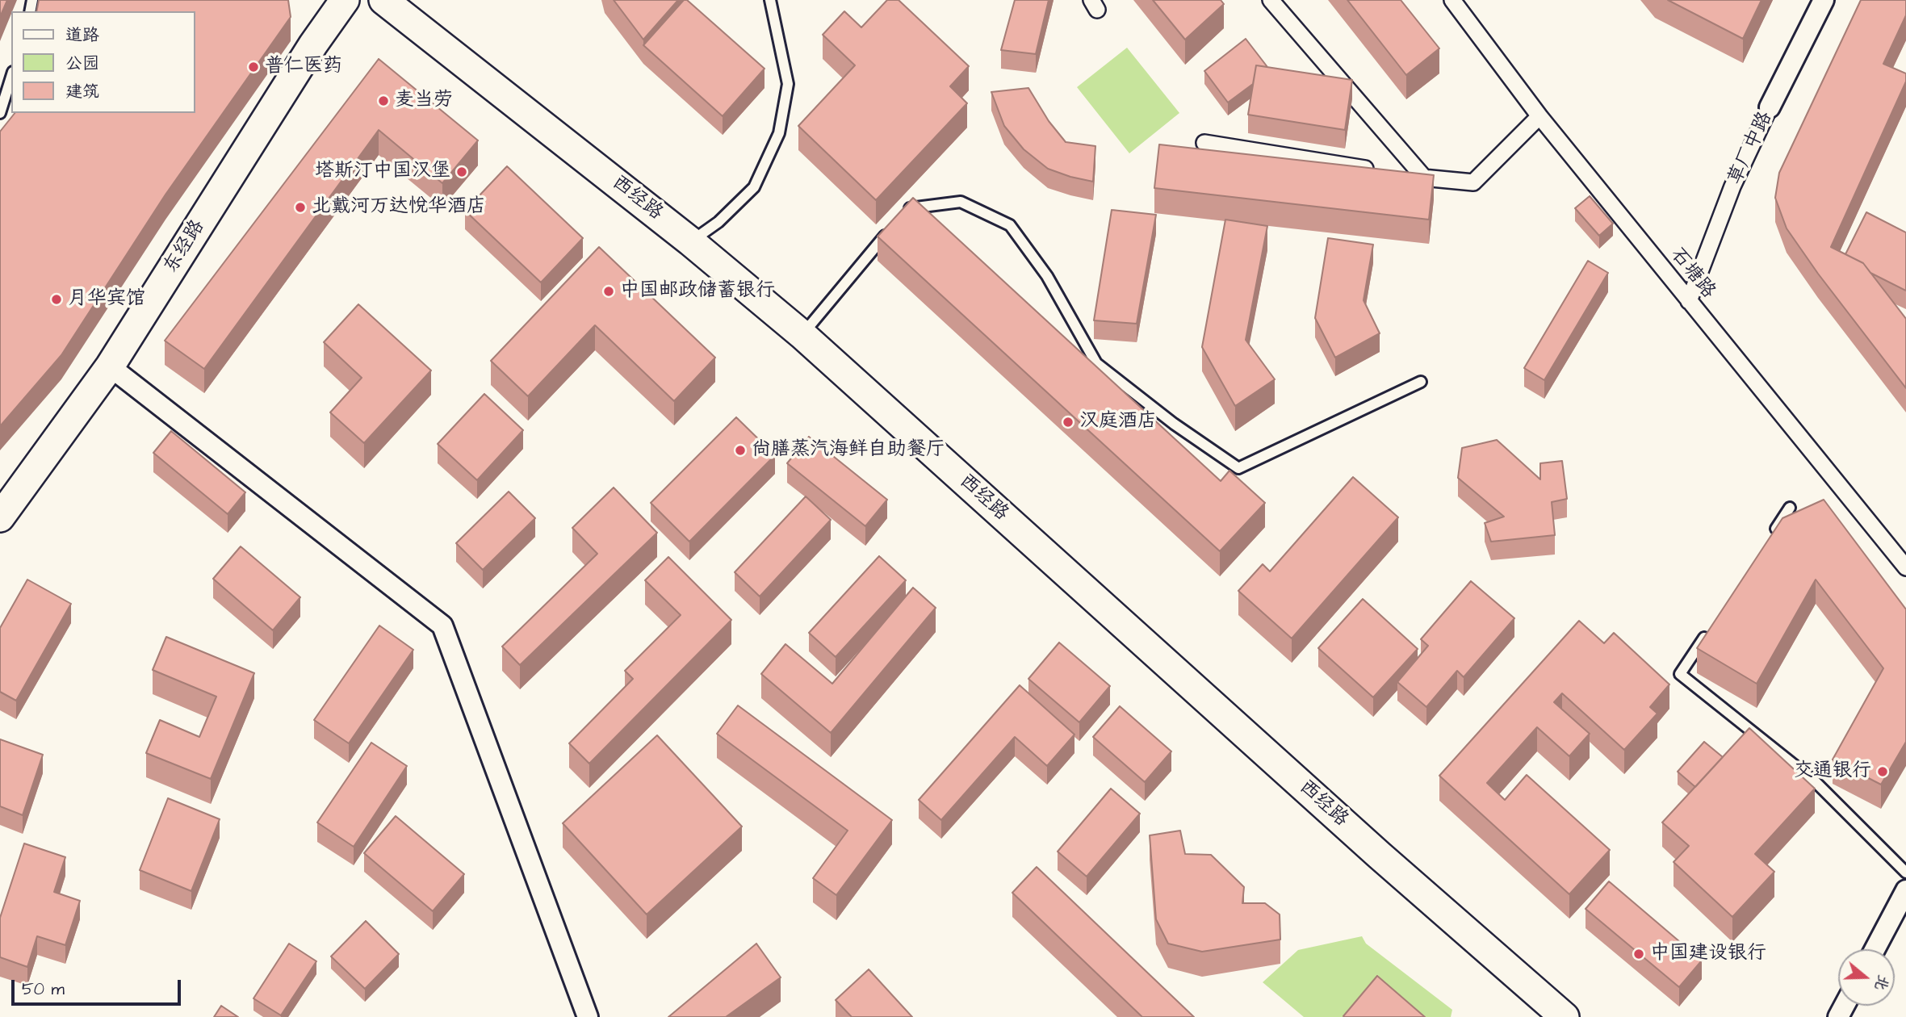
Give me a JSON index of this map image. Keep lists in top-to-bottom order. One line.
{"streets":{"main road":["西经路","东经路"],"street":["草厂中路","石塘路"]},"crossings":[["草厂中路","石塘路"]],"places":["普仁医药","麦当劳","塔斯汀中国汉堡","北戴河万达悦华酒店","中国邮政储蓄银行","月华宾馆","汉庭酒店","尚膳蒸汽海鲜自助餐厅","交通银行","中国建设银行"],"legend":["道路","公园","建筑"],"scale_bar":"50 m","north":"right"}
